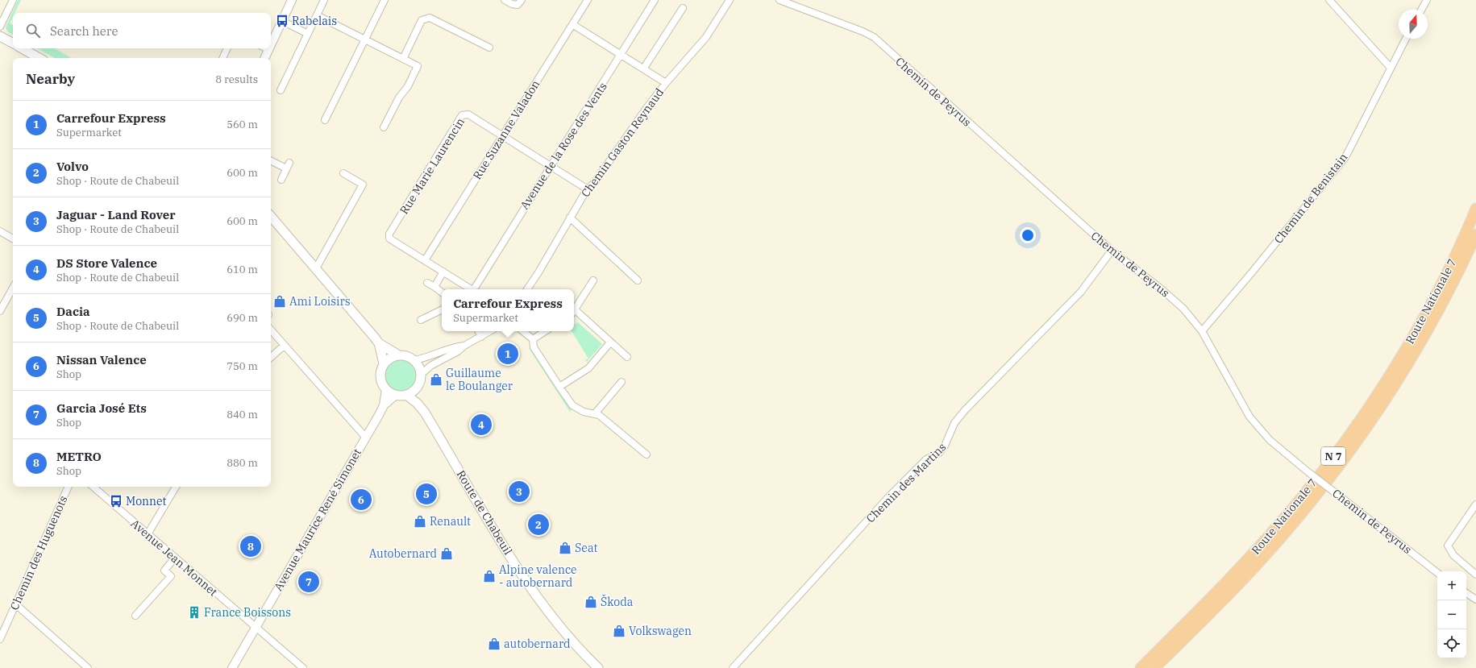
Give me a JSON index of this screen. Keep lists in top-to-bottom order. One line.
{"streets":{"highway":["Route Nationale 7","N 7"],"main road":["Route de Chabeuil"],"street":["Chemin de Peyrus","Rue Suzanne Valadon","Chemin Gaston Reynaud","Avenue de la Rose des Vents","Rue Marie Laurencin","Chemin de Benistain","Chemin des Martins","Avenue Maurice René Simonet","Chemin des Huguenots","Avenue Jean Monnet"]},"crossings":[["Chemin de Peyrus","Chemin de Benistain"],["Chemin de Peyrus","Chemin des Martins"],["Rue Suzanne Valadon","Rue Marie Laurencin"],["Chemin Gaston Reynaud","Rue Marie Laurencin"],["Avenue de la Rose des Vents","Rue Marie Laurencin"],["Route de Chabeuil","Avenue Maurice René Simonet"],["Avenue Maurice René Simonet","Avenue Jean Monnet"]],"places":{"bus stop":["Rabelais","Monnet"],"shop":["Ami Loisirs","Guillaume le Boulanger","Renault","Seat","Autobernard","Alpine valence - autobernard","Škoda","Volkswagen","autobernard"],"building":["France Boissons"]},"north":"top","page":{"search":"Search here","heading":["Nearby","8 results"],"list":[{"mark":"1","name":"Carrefour Express","note":"Supermarket","value":"560 m"},{"mark":"2","name":"Volvo","note":"Shop · Route de Chabeuil","value":"600 m"},{"mark":"3","name":"Jaguar - Land Rover","note":"Shop · Route de Chabeuil","value":"600 m"},{"mark":"4","name":"DS Store Valence","note":"Shop · Route de Chabeuil","value":"610 m"},{"mark":"5","name":"Dacia","note":"Shop · Route de Chabeuil","value":"690 m"},{"mark":"6","name":"Nissan Valence","note":"Shop","value":"750 m"},{"mark":"7","name":"Garcia José Ets","note":"Shop","value":"840 m"},{"mark":"8","name":"METRO","note":"Shop","value":"880 m"}],"popup":["Carrefour Express","Supermarket"],"pins":["1","4","3","5","6","2","8","7"],"map_buttons":["+","−"]}}
